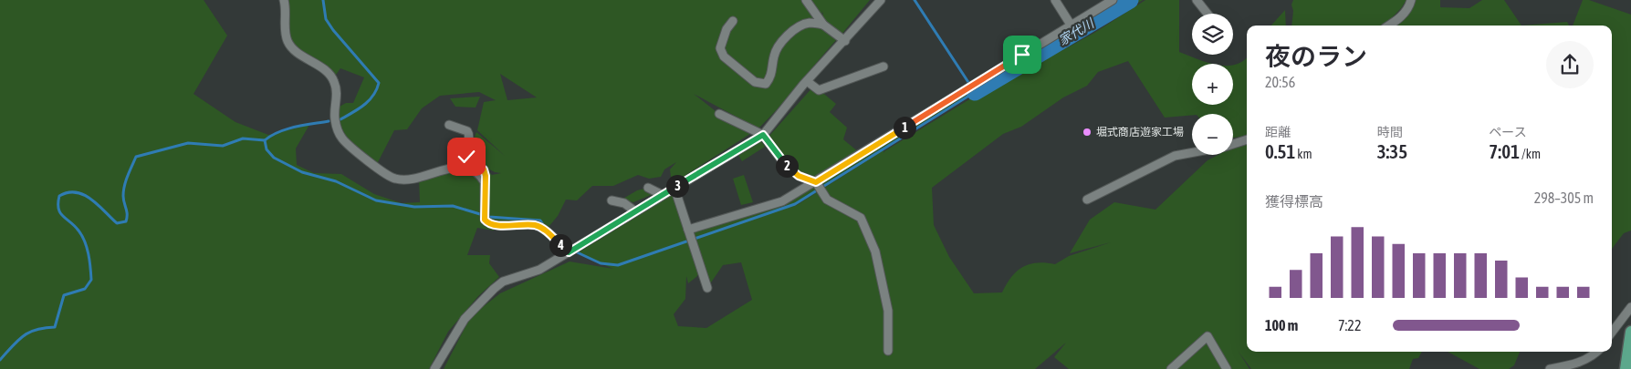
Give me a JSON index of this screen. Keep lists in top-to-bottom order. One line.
{"water":["家代川"],"places":["堀式商店遊家工場"],"page":{"map_buttons":["+","−"],"heading":["夜のラン","20:56"],"stats":[["距離","0.51 km"],["時間","3:35"],["ペース","7:01 /km"]],"pins":["1","2","3","4"],"chart":["獲得標高","298–305 m"],"list":[{"name":"100 m","note":"7:22"}]}}
